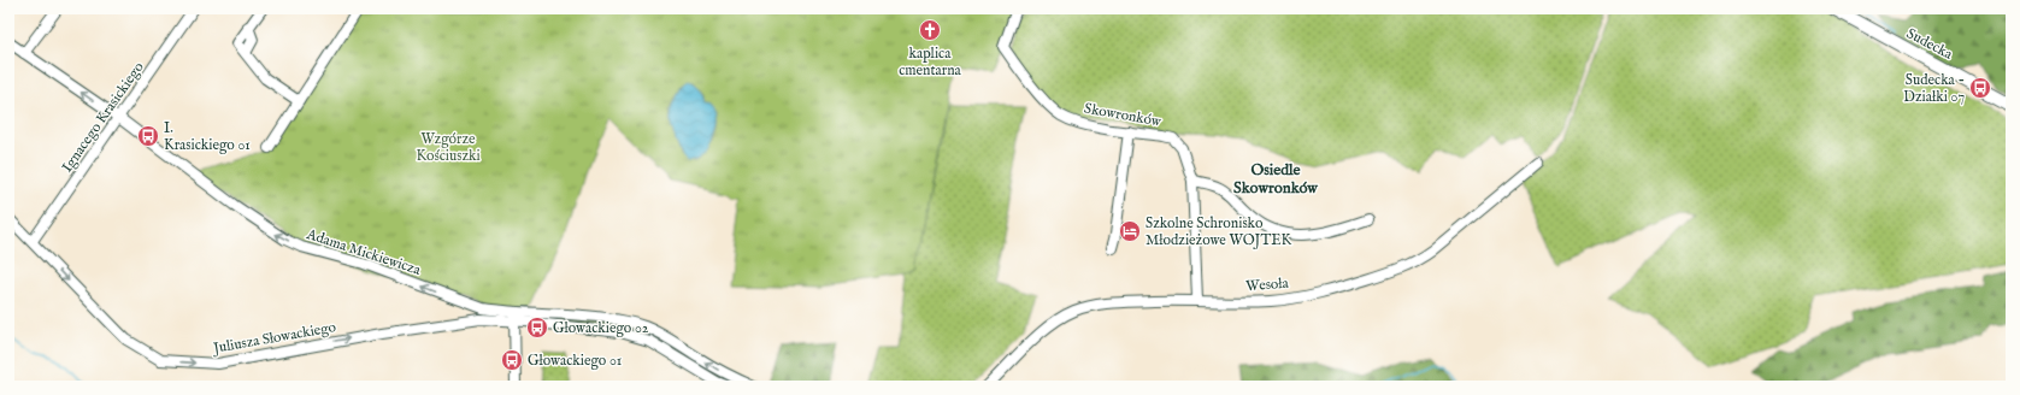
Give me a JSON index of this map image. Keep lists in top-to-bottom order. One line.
{"streets":{"main road":["Sudecka"],"street":["Skowronków","Ignacego Krasickiego","Adama Mickiewicza","Wesoła","Juliusza Słowackiego"]},"crossings":[["Skowronków","Wesoła"],["Ignacego Krasickiego","Adama Mickiewicza"],["Ignacego Krasickiego","Juliusza Słowackiego"],["Adama Mickiewicza","Juliusza Słowackiego"]],"one_way":["Adama Mickiewicza","Juliusza Słowackiego"],"districts":["Osiedle Skowronków"],"parks":["Wzgórze Kościuszki"],"places":{"church":["kaplica cmentarna"],"bus stop":["Sudecka - Działki 07","I. Krasickiego 01","Głowackiego 02","Głowackiego 01"],"hotel":["Szkolne Schronisko Młodzieżowe WOJTEK"]}}
